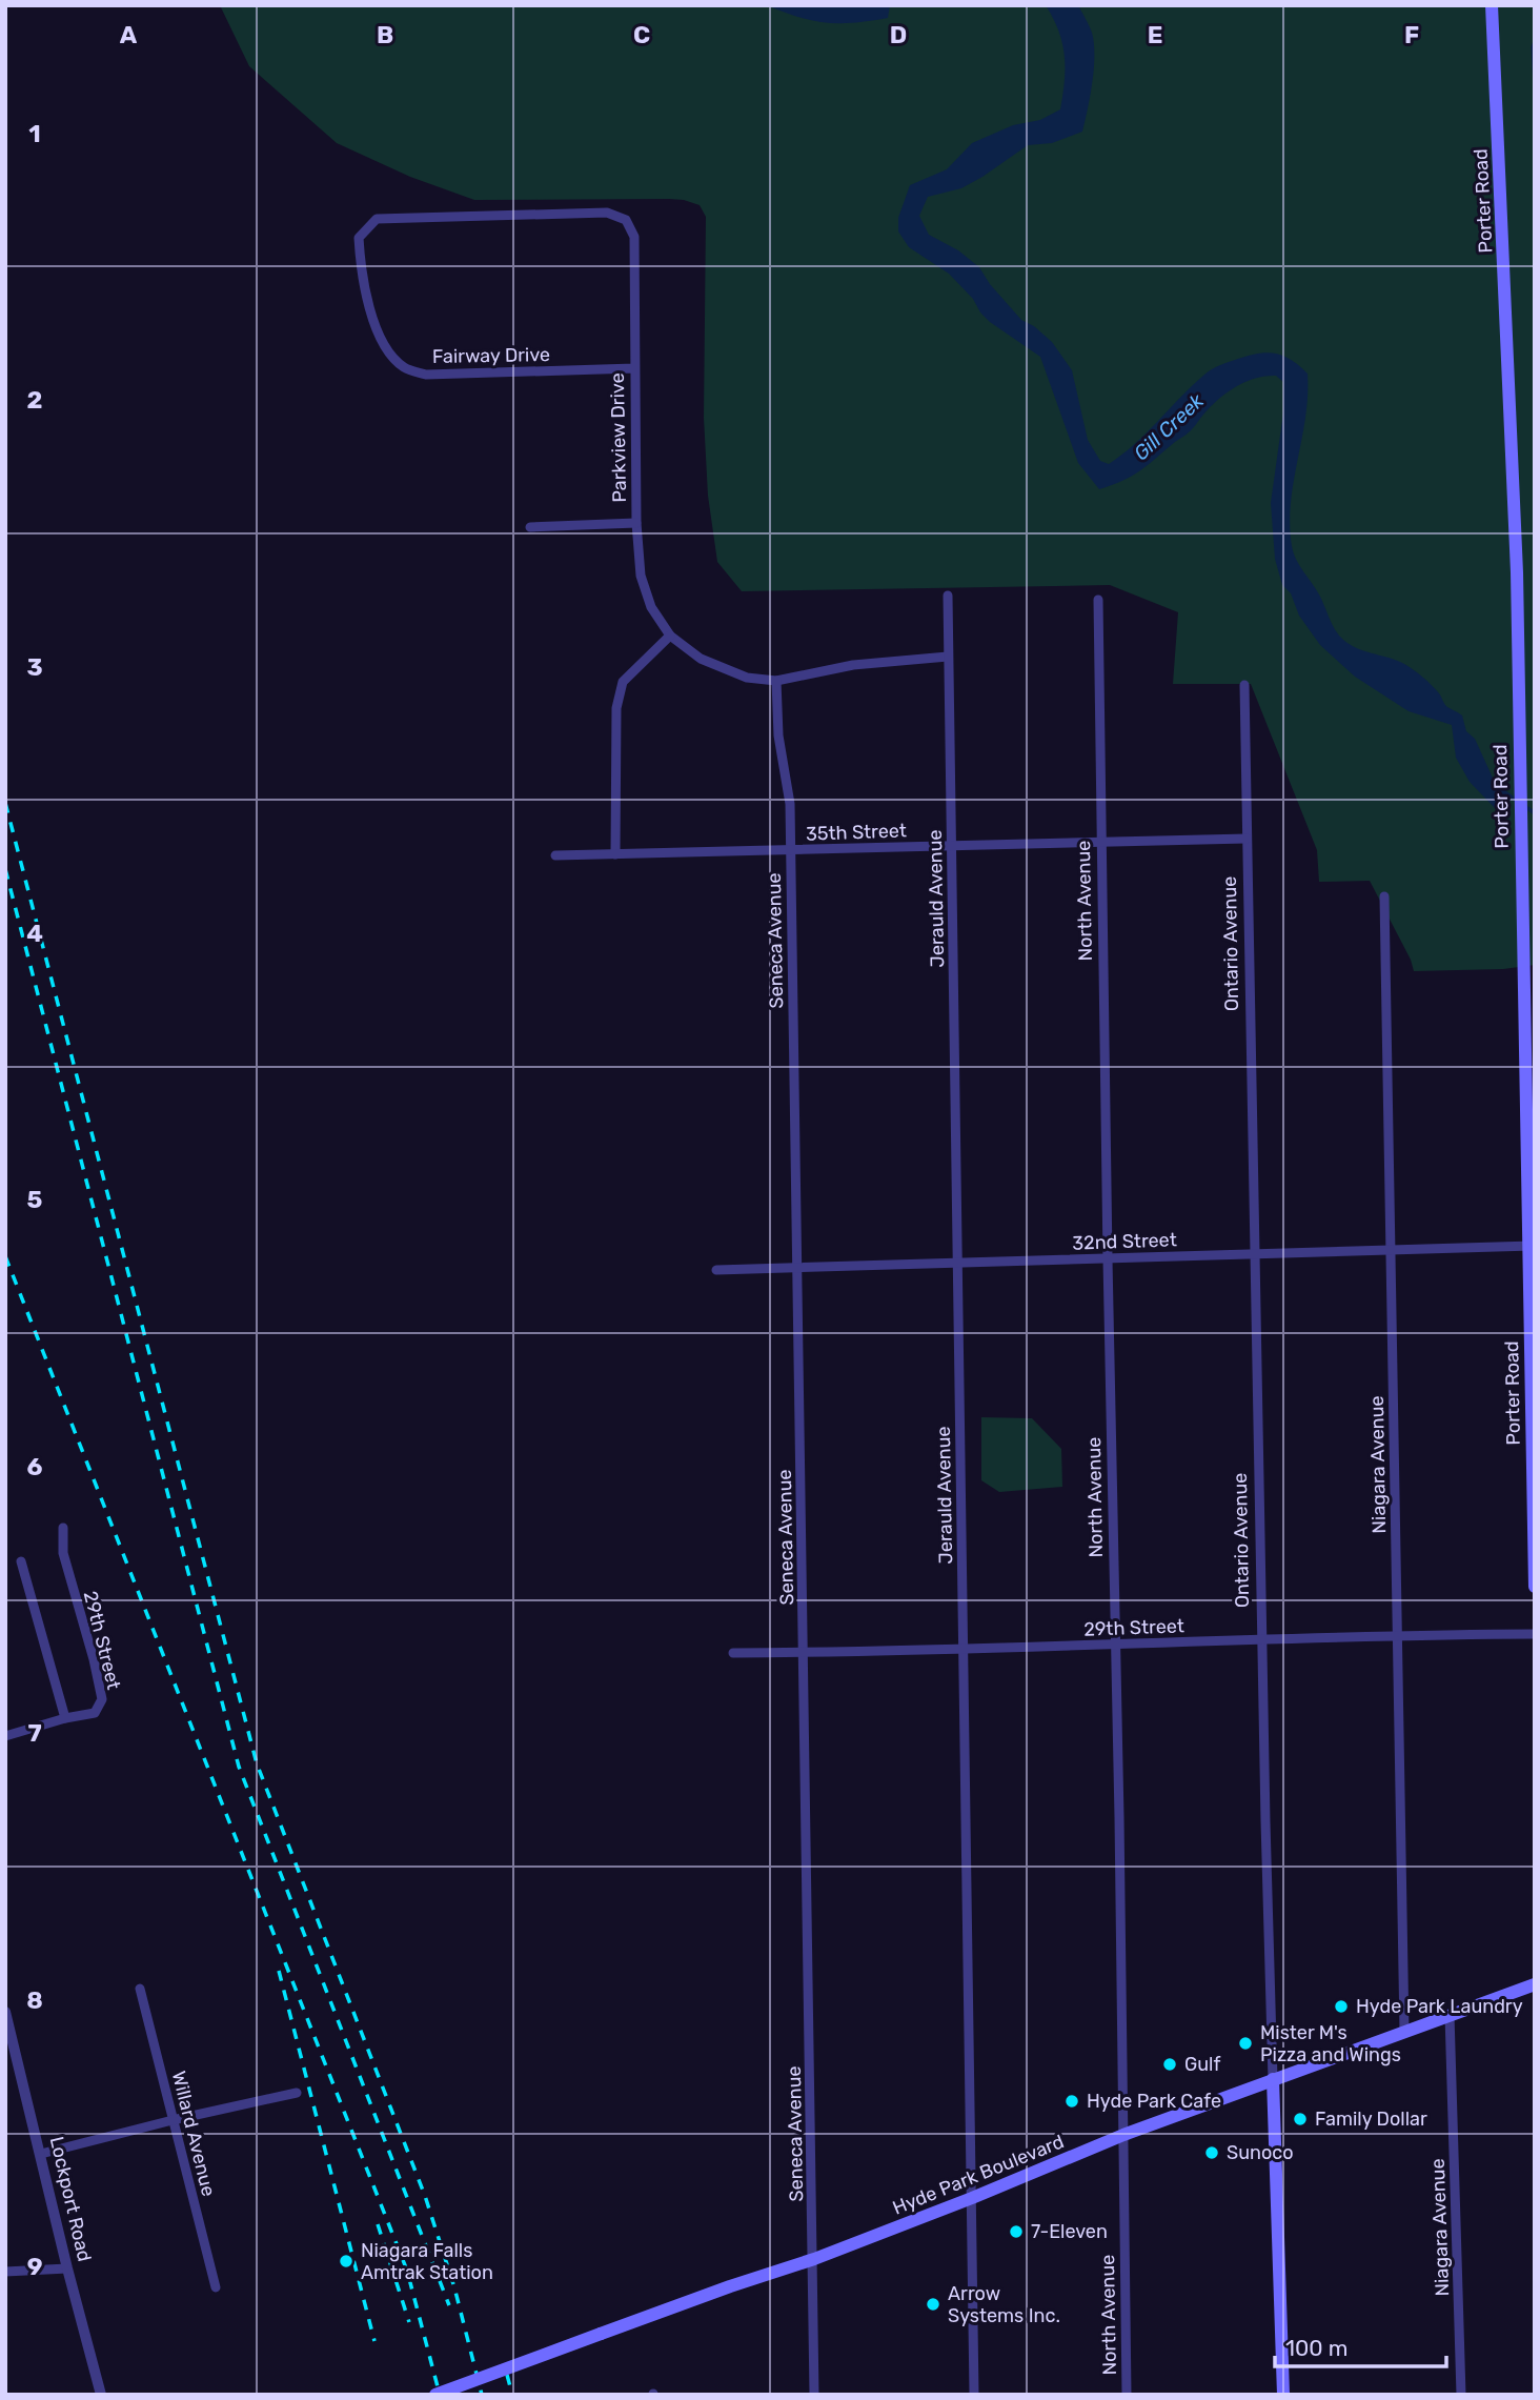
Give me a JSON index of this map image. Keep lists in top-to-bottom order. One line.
{"streets":{"main road":["Porter Road","Ontario Avenue","Hyde Park Boulevard"],"street":["Fairway Drive","Parkview Drive","35th Street","Jerauld Avenue","North Avenue","Seneca Avenue","32nd Street","Niagara Avenue","29th Street","Willard Avenue","Lockport Road"]},"crossings":[["Porter Road","32nd Street"],["Fairway Drive","Parkview Drive"],["Parkview Drive","Jerauld Avenue"],["Parkview Drive","Seneca Avenue"],["35th Street","Jerauld Avenue"],["35th Street","North Avenue"],["35th Street","Seneca Avenue"],["35th Street","Ontario Avenue"],["Jerauld Avenue","32nd Street"],["Jerauld Avenue","29th Street"],["Jerauld Avenue","Hyde Park Boulevard"],["North Avenue","32nd Street"],["North Avenue","29th Street"],["North Avenue","Hyde Park Boulevard"],["Seneca Avenue","32nd Street"],["Seneca Avenue","29th Street"],["Seneca Avenue","Hyde Park Boulevard"],["Ontario Avenue","32nd Street"],["Ontario Avenue","29th Street"],["Ontario Avenue","Hyde Park Boulevard"],["32nd Street","Niagara Avenue"],["Niagara Avenue","29th Street"],["Niagara Avenue","Hyde Park Boulevard"]],"water":["Gill Creek"],"places":["Hyde Park Laundry","Mister M's Pizza and Wings","Gulf","Hyde Park Cafe","Family Dollar","Sunoco","7-Eleven","Niagara Falls Amtrak Station","Arrow Systems Inc."],"scale_bar":"100 m","grid":{"columns":["A","B","C","D","E","F"],"rows":["1","2","3","4","5","6","7","8","9"]}}
